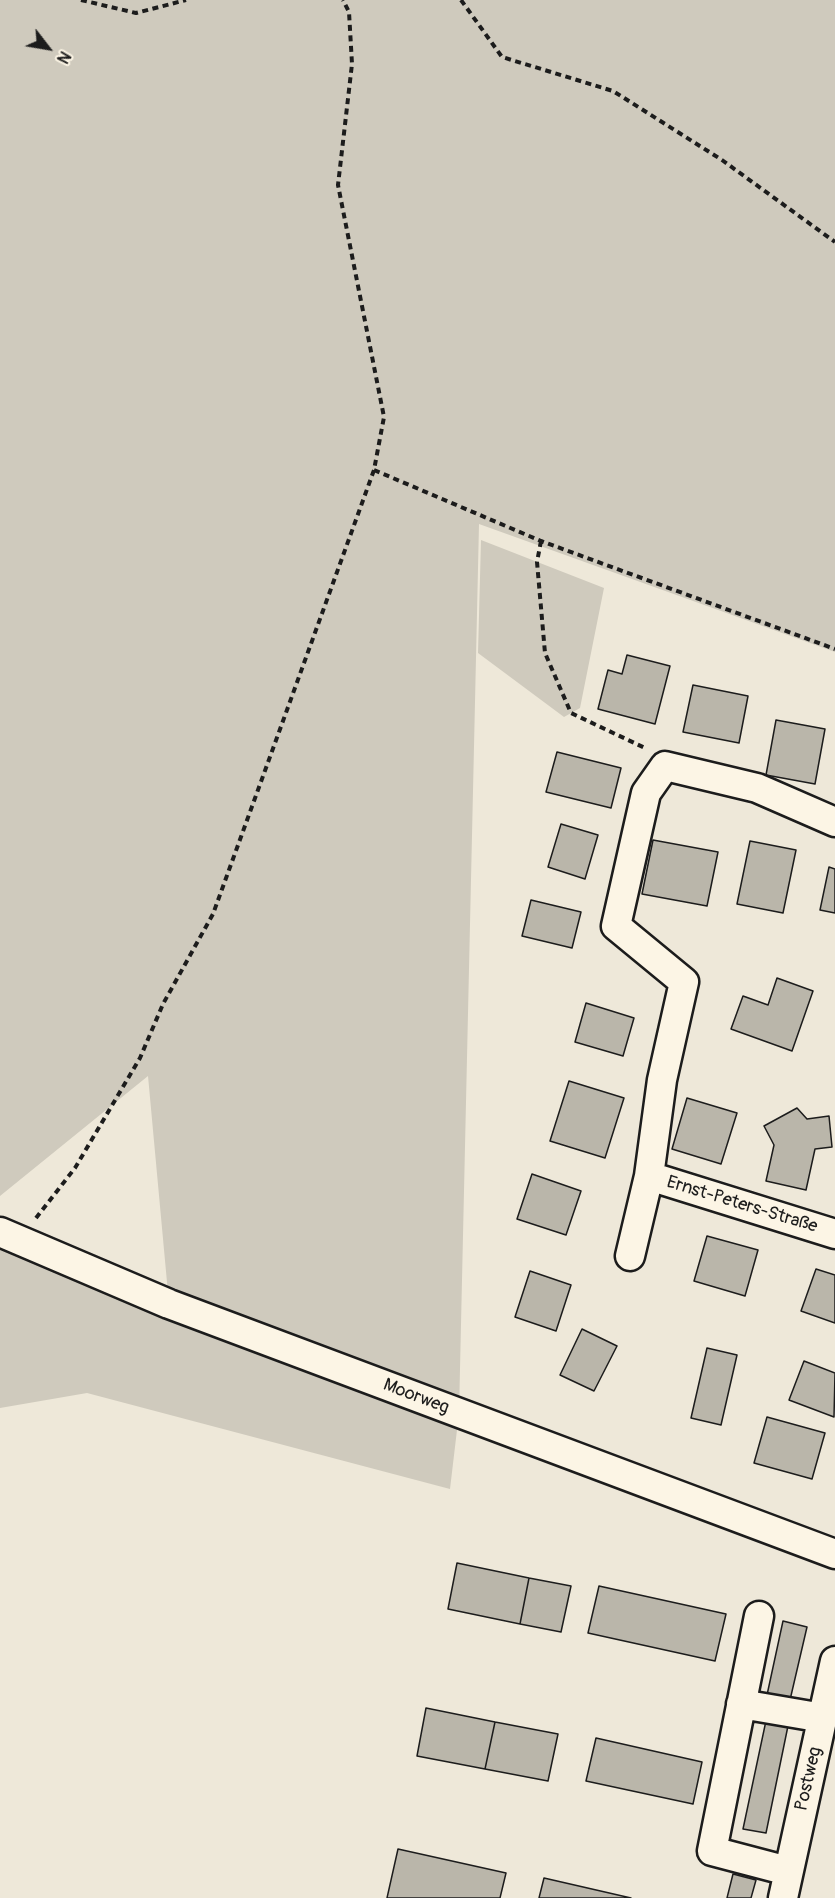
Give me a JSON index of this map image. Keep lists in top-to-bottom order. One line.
{"streets":{"street":["Ernst-Peters-Straße","Moorweg","Postweg"]},"north":"bottom right"}
